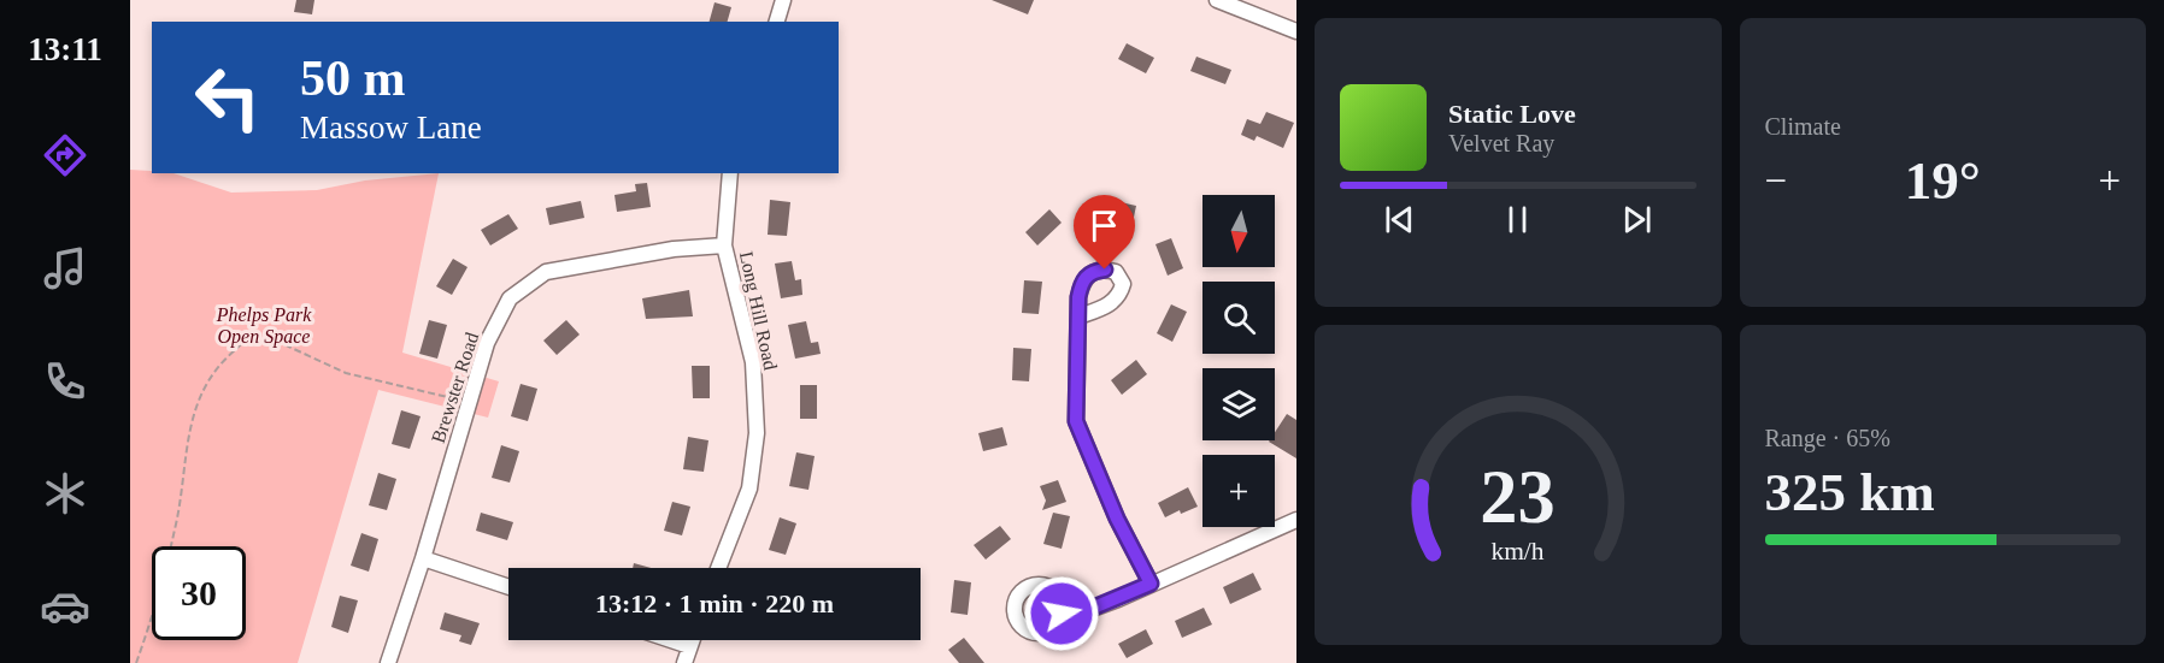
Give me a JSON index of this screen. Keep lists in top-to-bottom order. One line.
{"streets":{"street":["Long Hill Road","Brewster Road"]},"crossings":[["Long Hill Road","Brewster Road"]],"parks":["Phelps Park Open Space"],"north":"bottom","page":{"tabs":"13:11","tile":["Climate",["Range · 65%","325 km"]],"turn":["50 m","Massow Lane"],"song":["Static Love","Velvet Ray"],"heat":["−","19°","+"],"map_buttons":"+","limit":"30","trip":"13:12 · 1 min · 220 m","gauge":["23","km/h"]}}
